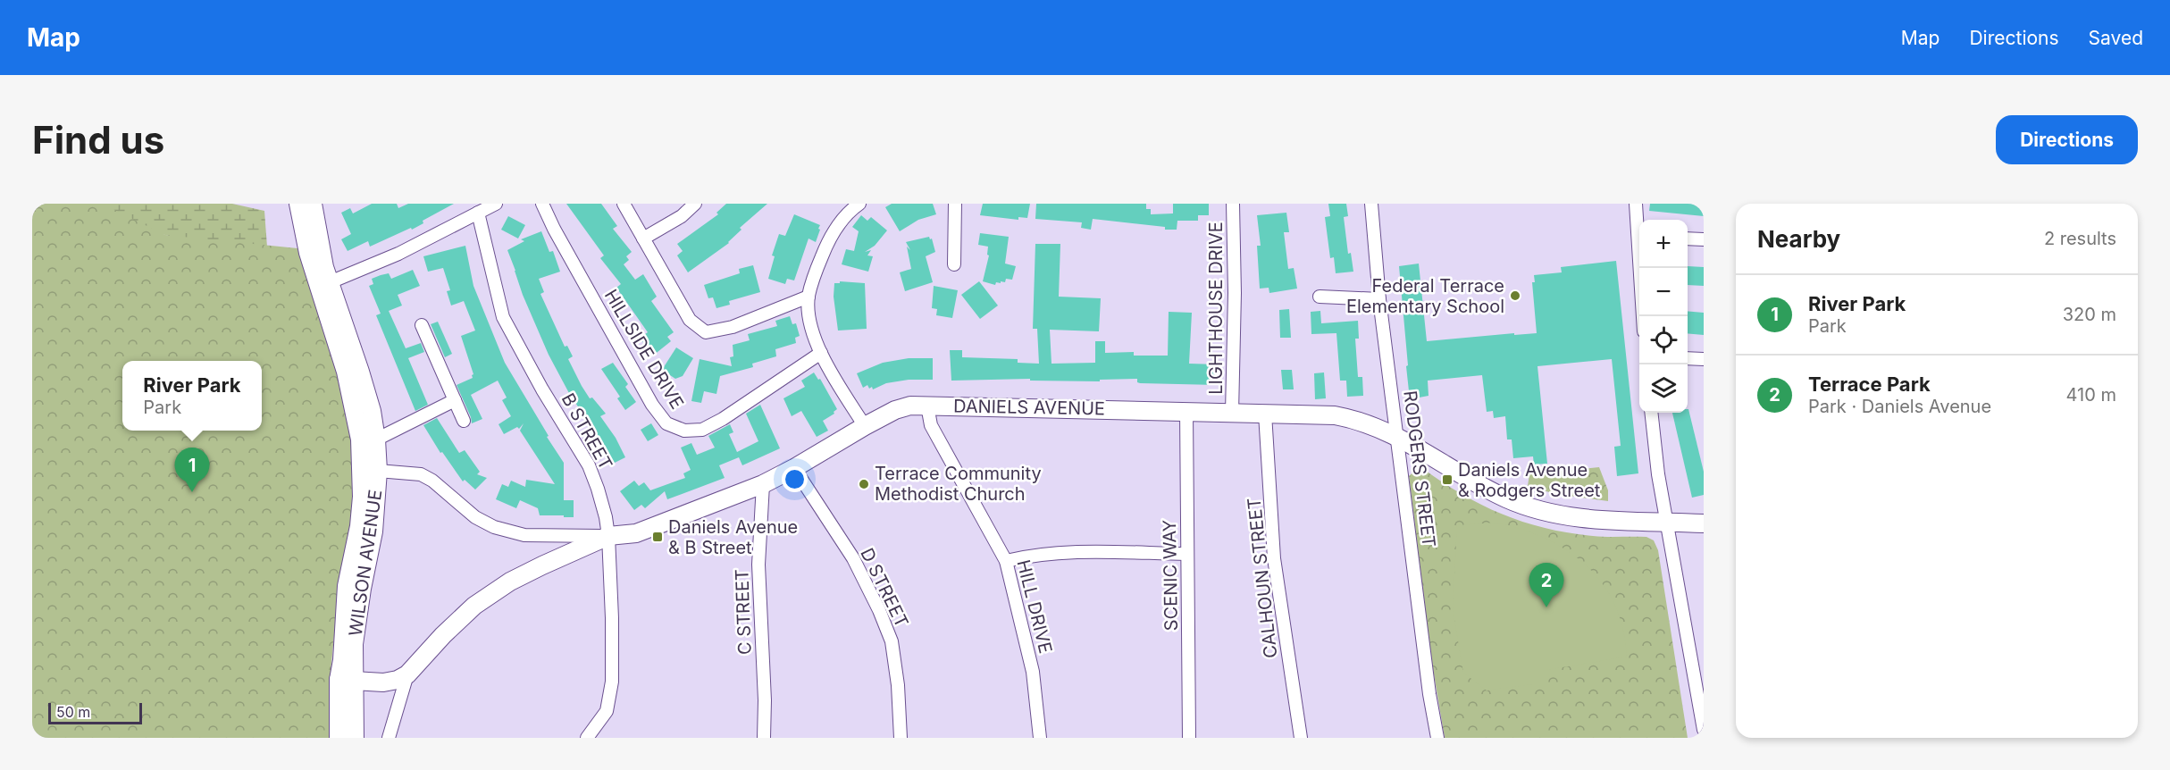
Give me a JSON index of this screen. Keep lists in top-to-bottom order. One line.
{"streets":{"street":["LIGHTHOUSE DRIVE","HILLSIDE DRIVE","DANIELS AVENUE","B STREET","RODGERS STREET","WILSON AVENUE","SCENIC WAY","CALHOUN STREET","D STREET","HILL DRIVE","C STREET"]},"crossings":[["LIGHTHOUSE DRIVE","DANIELS AVENUE"],["DANIELS AVENUE","B STREET"],["DANIELS AVENUE","RODGERS STREET"],["DANIELS AVENUE","SCENIC WAY"],["DANIELS AVENUE","CALHOUN STREET"],["DANIELS AVENUE","D STREET"],["DANIELS AVENUE","HILL DRIVE"],["DANIELS AVENUE","C STREET"]],"places":{"other":["Federal Terrace Elementary School","Terrace Community Methodist Church"],"transit":["Daniels Avenue & Rodgers Street","Daniels Avenue & B Street"]},"scale_bar":"50 m","page":{"header":"Map","nav":["Map","Directions","Saved"],"buttons":"Directions","title":"Find us","heading":["Nearby","2 results"],"map_buttons":["+","−"],"list":[{"mark":"1","name":"River Park","note":"Park","value":"320 m"},{"mark":"2","name":"Terrace Park","note":"Park · Daniels Avenue","value":"410 m"}],"popup":["River Park","Park"],"pins":["1","2"],"scale":"50 m"}}
